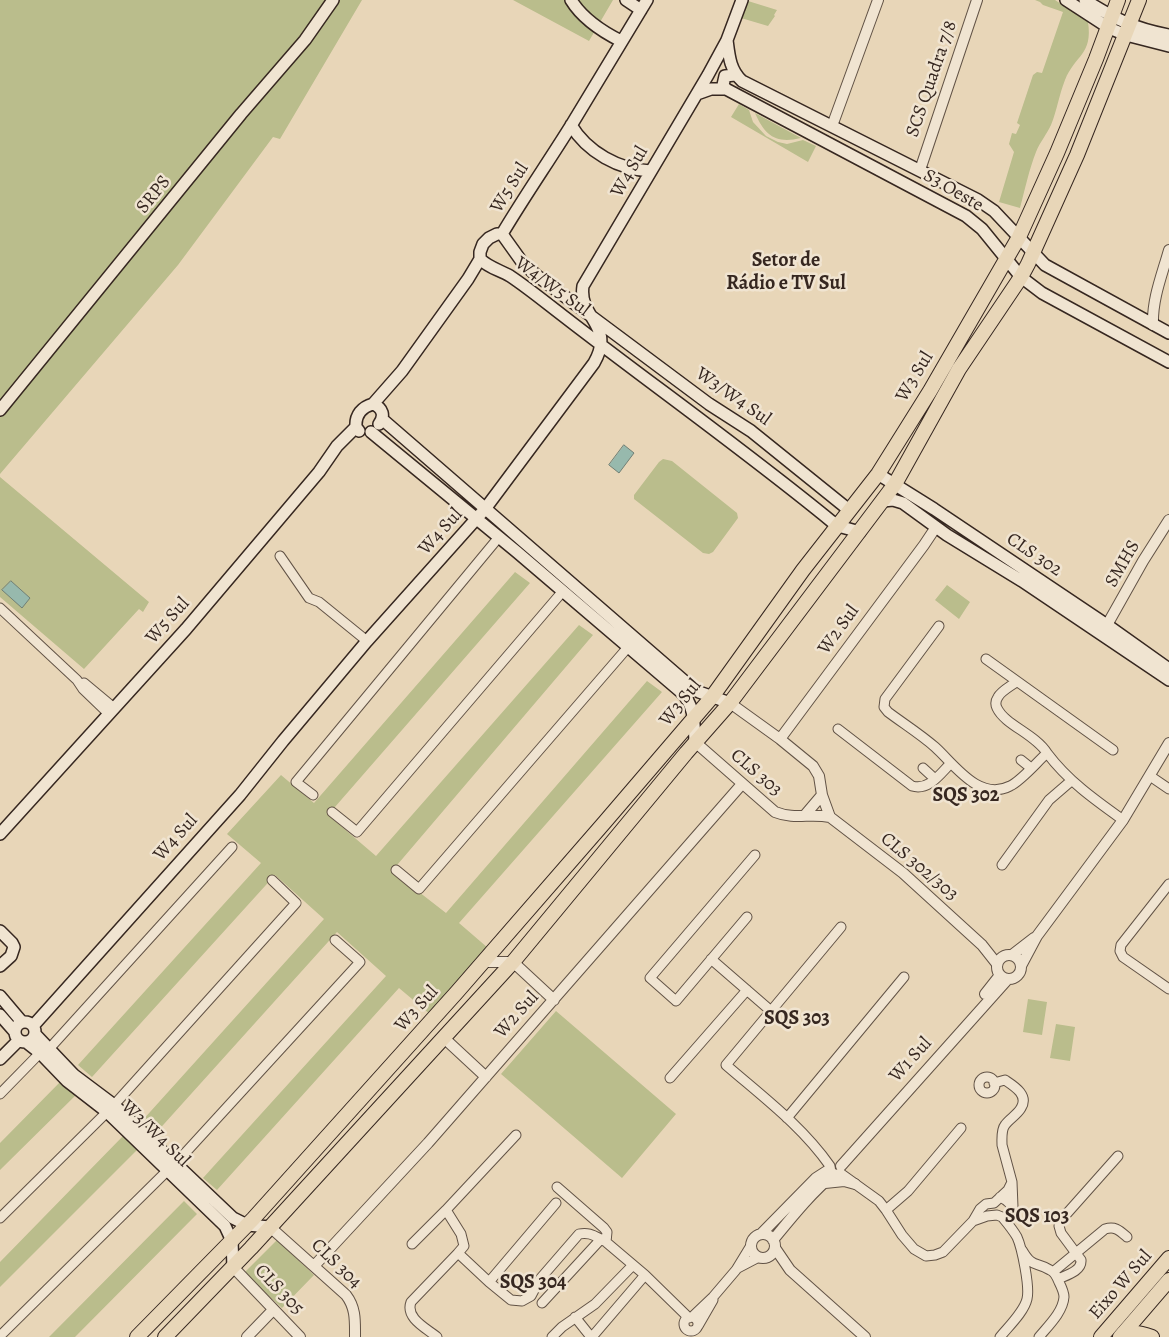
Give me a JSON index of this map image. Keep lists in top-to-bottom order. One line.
{"streets":{"main road":["W4 Sul","W5 Sul","S3 Oeste","SRPS","W4/W5 Sul","W3 Sul","W3/W4 Sul","CLS 302","Eixo W Sul"],"street":["SCS Quadra 7/8","SMHS","W2 Sul","CLS 303","CLS 302/303","W1 Sul","CLS 304","CLS 305"]},"crossings":[["SCS Quadra 7/8","S3 Oeste"],["W4 Sul","W4/W5 Sul"],["W4 Sul","W3/W4 Sul"],["W5 Sul","W4/W5 Sul"],["S3 Oeste","W3 Sul"],["W4/W5 Sul","W3/W4 Sul"],["W3 Sul","W3/W4 Sul"],["W3 Sul","CLS 302"],["W3 Sul","CLS 303"],["W3 Sul","CLS 304"],["W3 Sul","CLS 305"],["W3/W4 Sul","CLS 304"],["W3/W4 Sul","CLS 305"],["CLS 302","SMHS"],["CLS 302","W2 Sul"],["W2 Sul","CLS 303"],["W2 Sul","CLS 304"],["CLS 303","CLS 302/303"],["CLS 302/303","W1 Sul"]],"districts":["Setor de Rádio e TV Sul","SQS 302","SQS 303","SQS 103","SQS 304"]}
